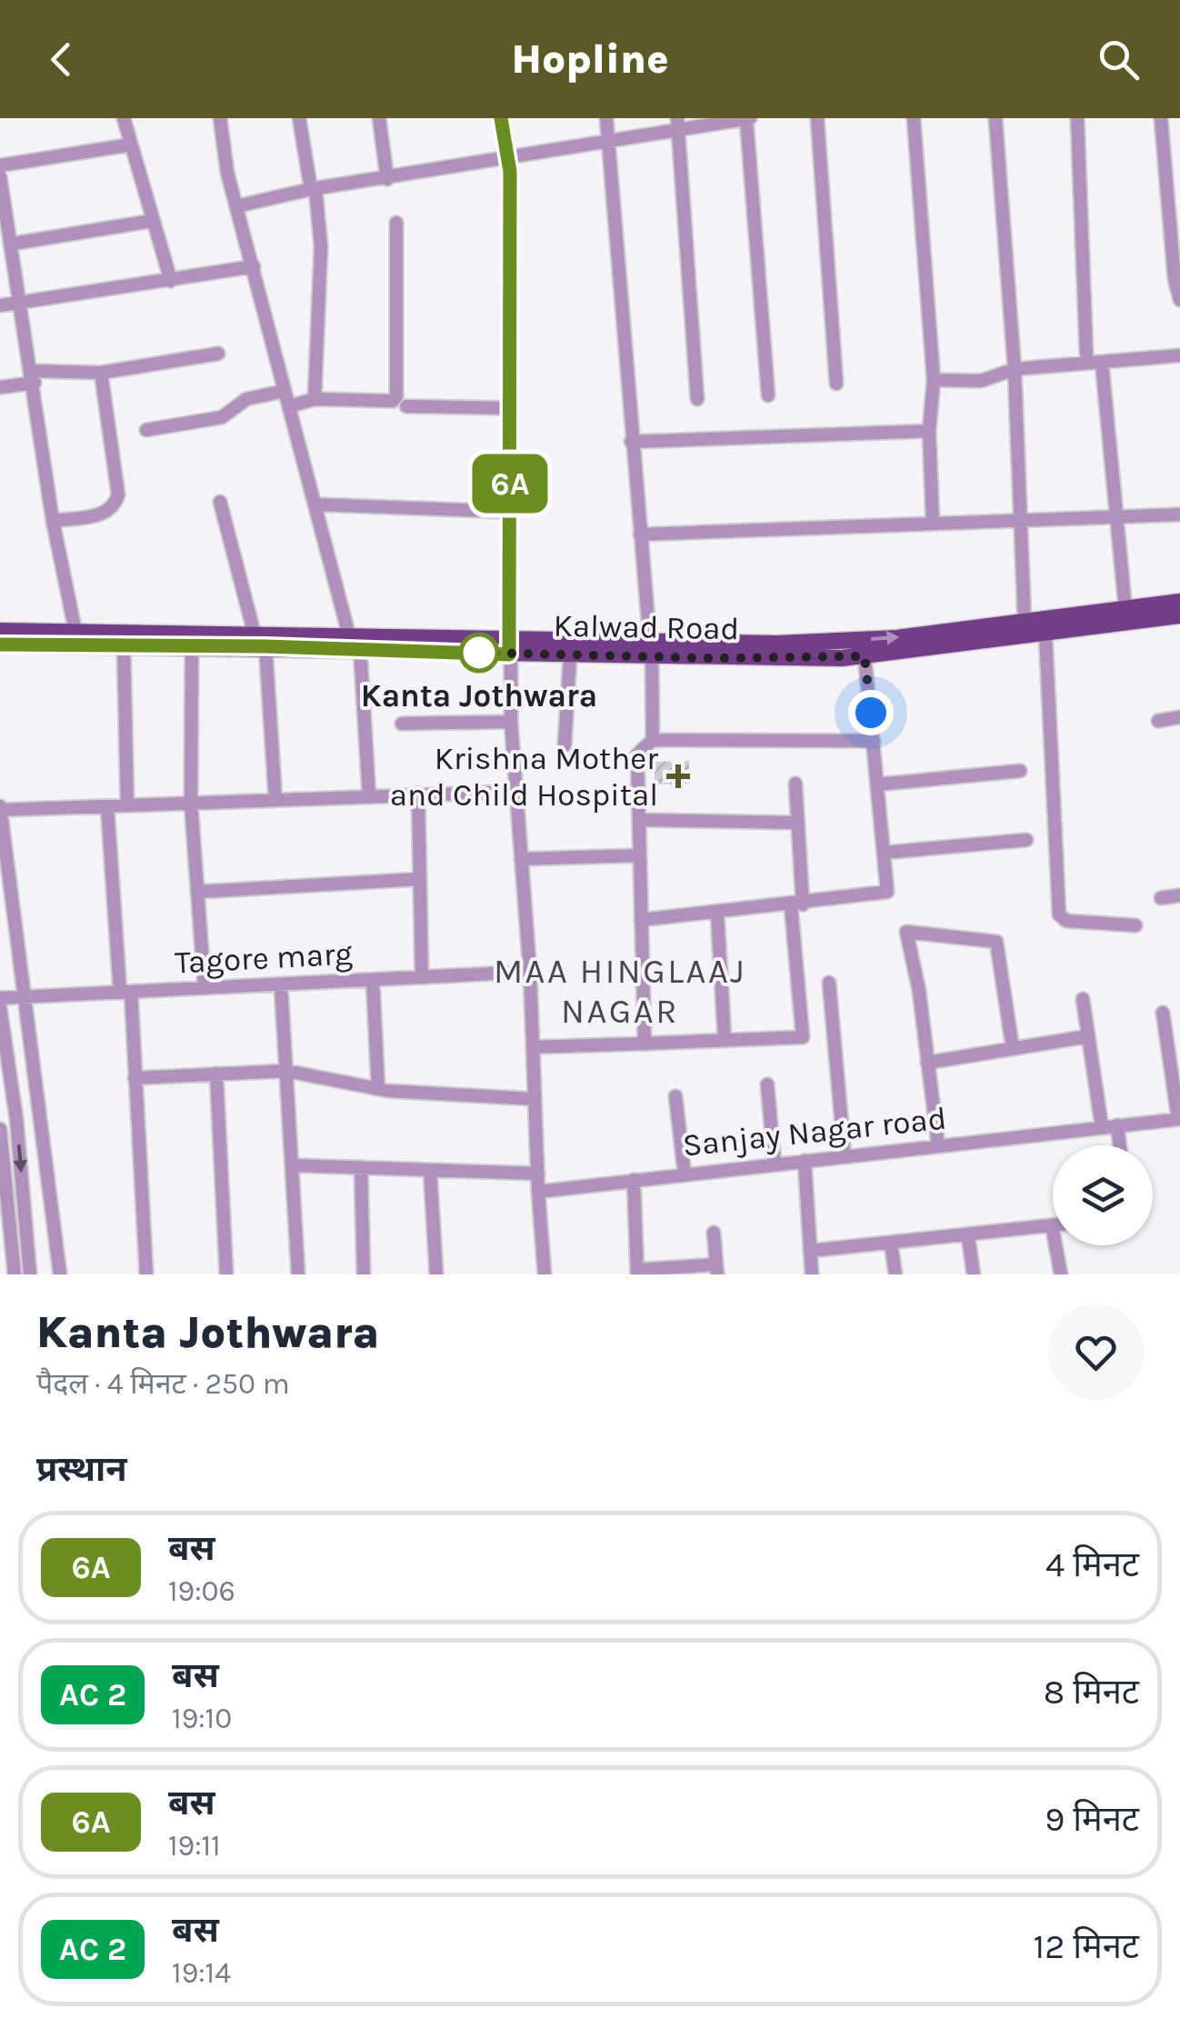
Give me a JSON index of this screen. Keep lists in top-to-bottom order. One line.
{"streets":{"main road":["Kalwad Road"],"street":["Tagore marg","Sanjay Nagar road"]},"districts":["MAA HINGLAAJ NAGAR"],"places":{"other":["Kanta Jothwara"],"health":["Krishna Mother and Child Hospital"]},"lines":["bus line 6A"],"page":{"header":"Hopline","on_map":"6A","heading":[["Kanta Jothwara","पैदल · 4 मिनट · 250 m"],"प्रस्थान"],"list":[{"mark":"6A","name":"बस","note":"19:06","value":"4 मिनट"},{"mark":"AC 2","name":"बस","note":"19:10","value":"8 मिनट"},{"mark":"6A","name":"बस","note":"19:11","value":"9 मिनट"},{"mark":"AC 2","name":"बस","note":"19:14","value":"12 मिनट"}]}}
